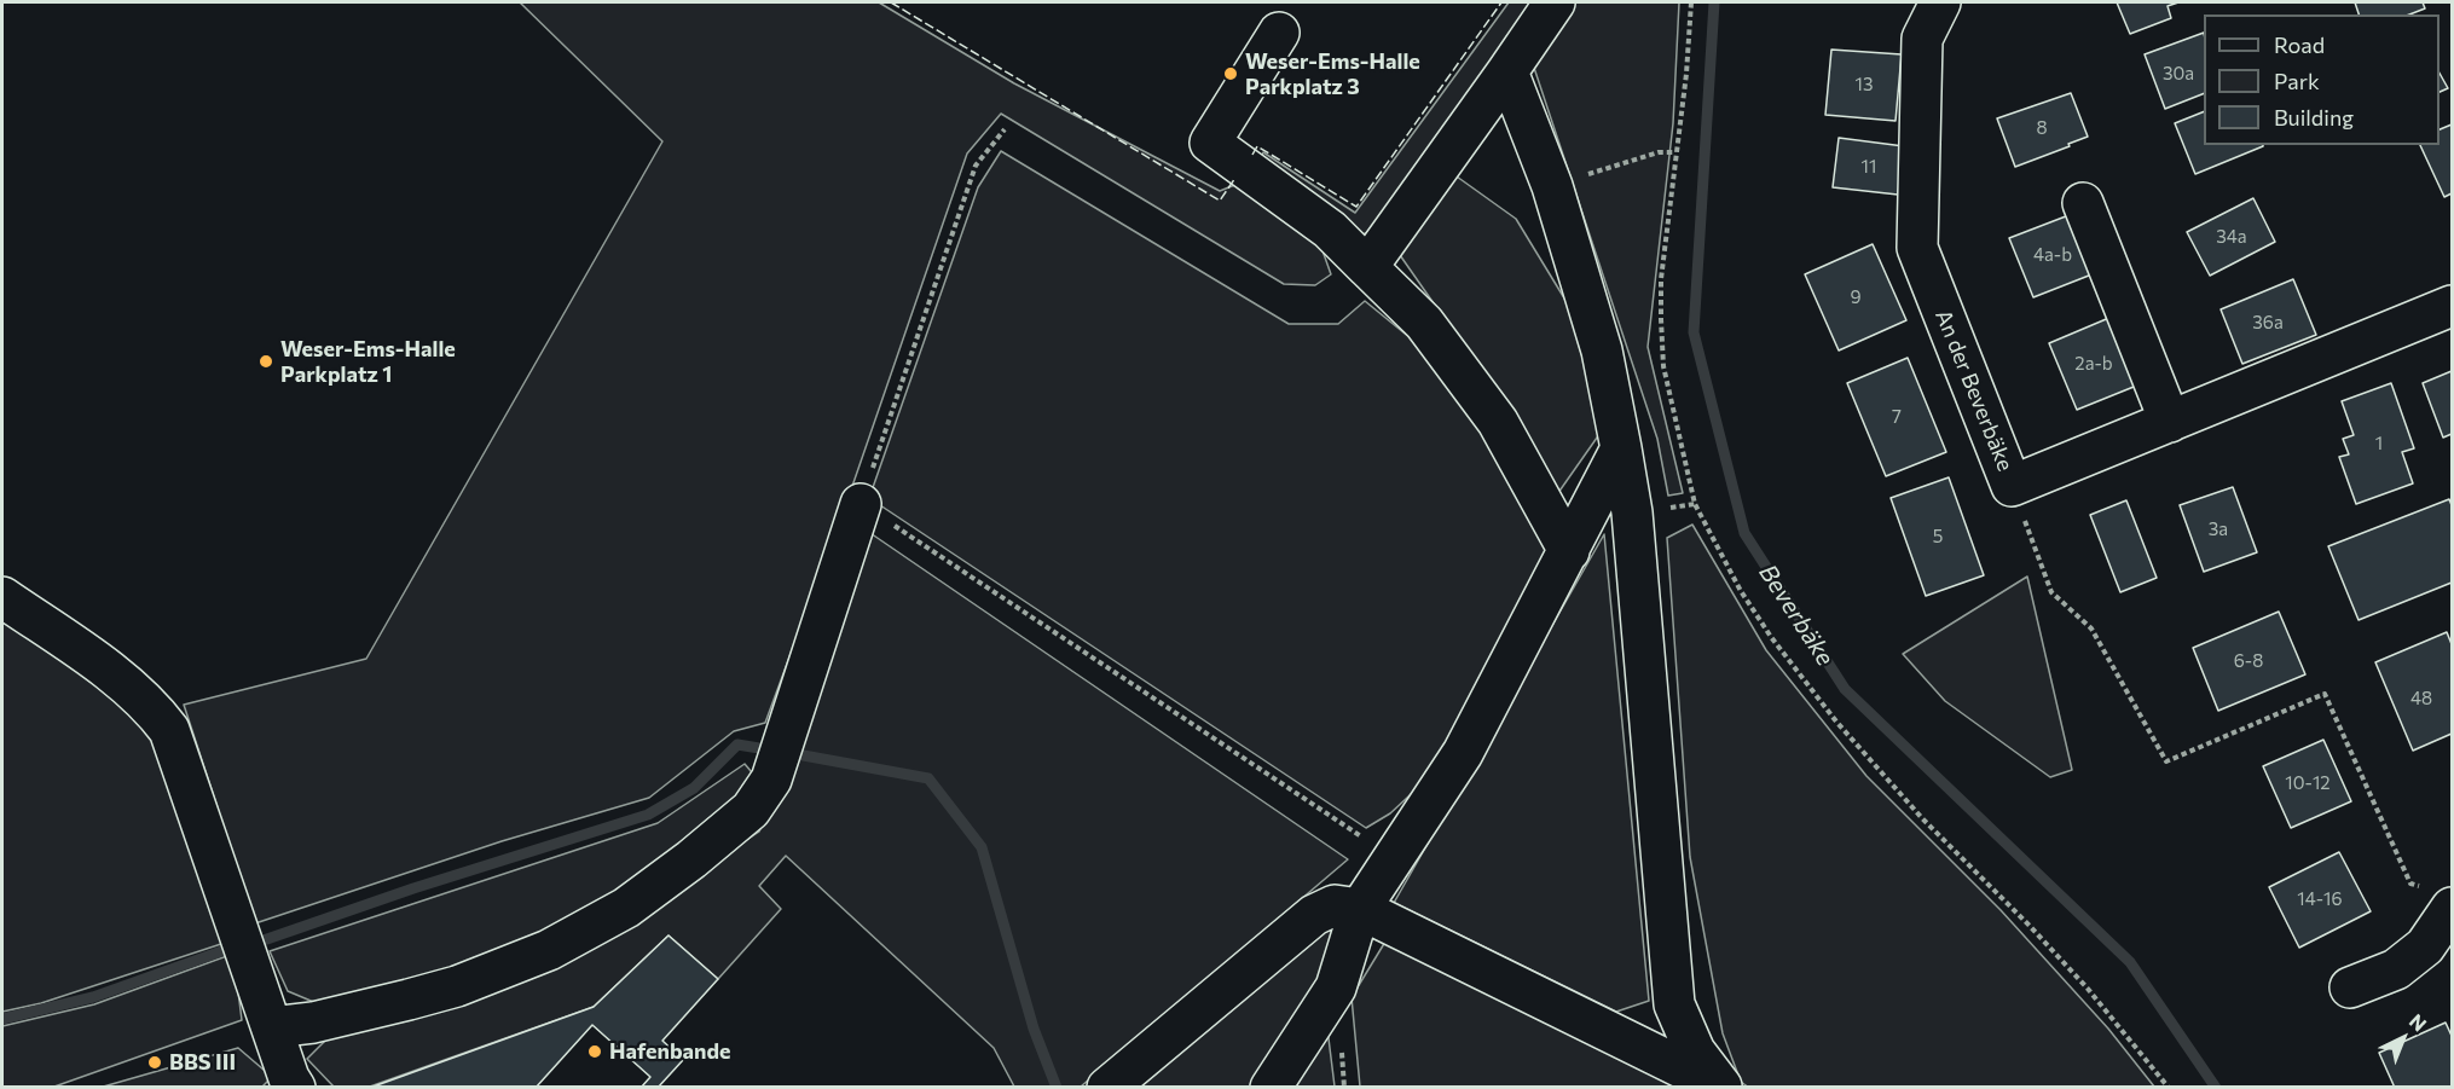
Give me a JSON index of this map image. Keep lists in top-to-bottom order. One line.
{"streets":{"street":["An der Beverbäke"]},"water":["Beverbäke"],"places":["Weser-Ems-Halle Parkplatz 3","Weser-Ems-Halle Parkplatz 1","Hafenbande","BBS III"],"house_numbers":["30a","13","8","11","34a","4a-b","9","36a","2a-b","7","1","3a","5","6-8","48","10-12","14-16"],"legend":["Road","Park","Building"],"north":"top right"}
